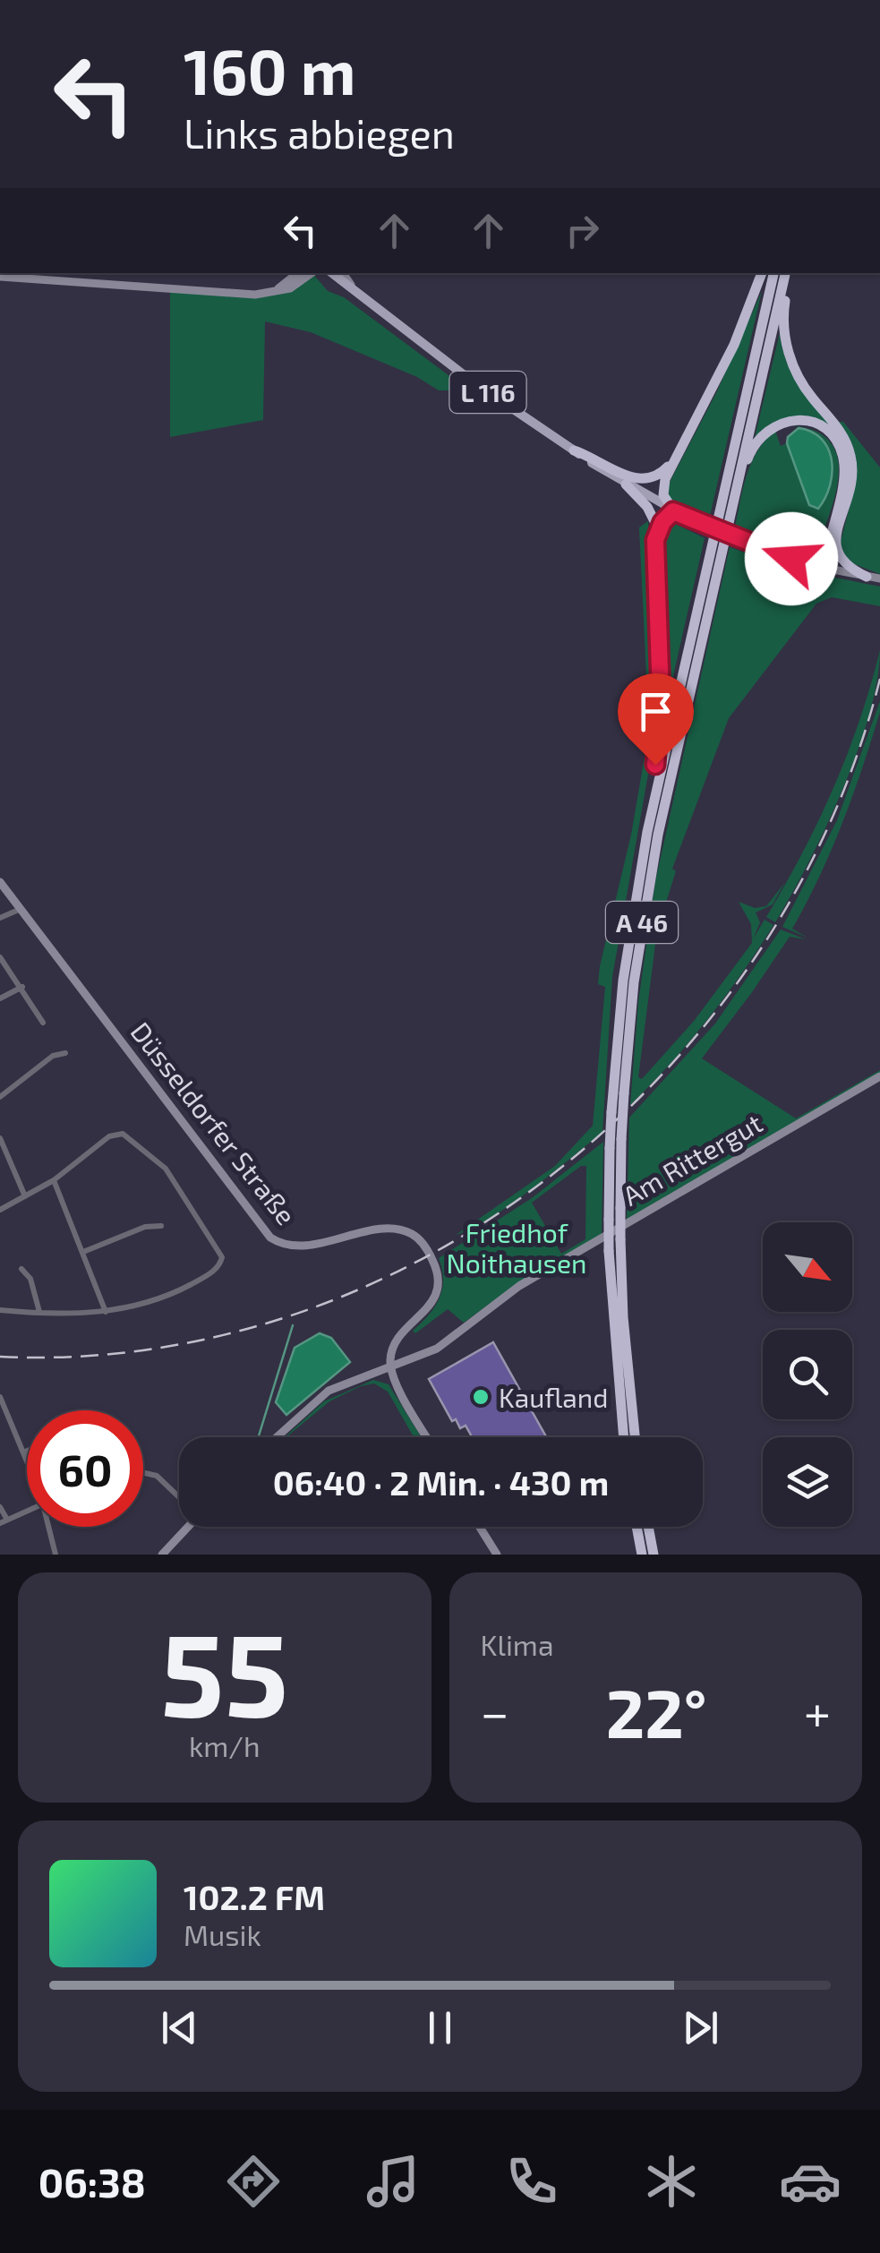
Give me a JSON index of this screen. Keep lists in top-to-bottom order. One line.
{"streets":{"highway":["A 46"],"main road":["L 116"],"street":["Düsseldorfer Straße","Am Rittergut"]},"crossings":[["Düsseldorfer Straße","Am Rittergut"]],"parks":["Friedhof Noithausen"],"places":["Kaufland"],"north":"bottom right","page":{"turn":["160 m","Links abbiegen"],"limit":"60","trip":"06:40 · 2 Min. · 430 m","tile":[["55","km/h"],"Klima"],"heat":["−","22°","+"],"song":["102.2 FM","Musik"],"tabs":"06:38"}}
